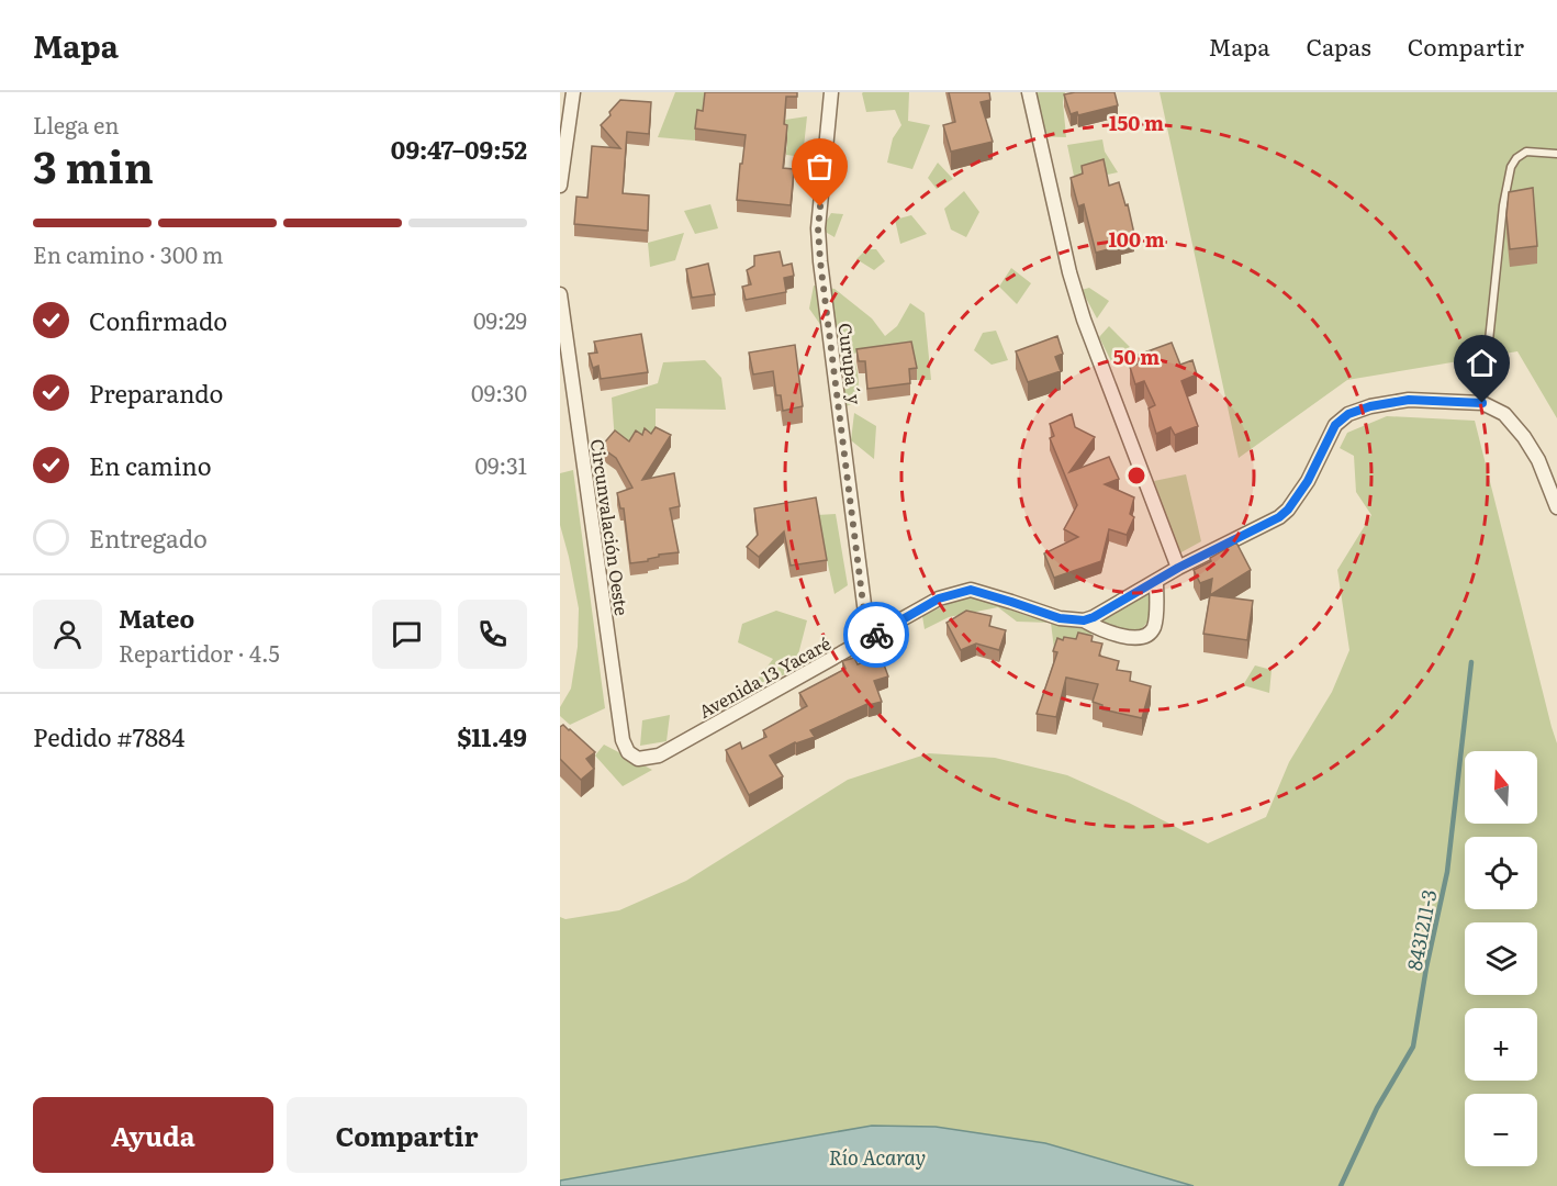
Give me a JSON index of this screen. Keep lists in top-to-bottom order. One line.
{"streets":{"street":["Curupa´y","Circunvalación Oeste","Avenida 13 Yacaré"]},"crossings":[["Curupa´y","Avenida 13 Yacaré"],["Circunvalación Oeste","Avenida 13 Yacaré"]],"water":["8431211-3","Río Acaray"],"north":"top","page":{"header":"Mapa","nav":["Mapa","Capas","Compartir"],"heading":["3 min","Llega en","09:47–09:52"],"panel":["Mateo","Repartidor · 4.5","Pedido #7884","$11.49"],"bar":"En camino · 300 m","list":[["Confirmado","09:29"],["Preparando","09:30"],["En camino","09:31"],"Entregado"],"map_buttons":["+","−"],"buttons":["Ayuda","Compartir"]},"rings":["150 m","100 m","50 m"]}
